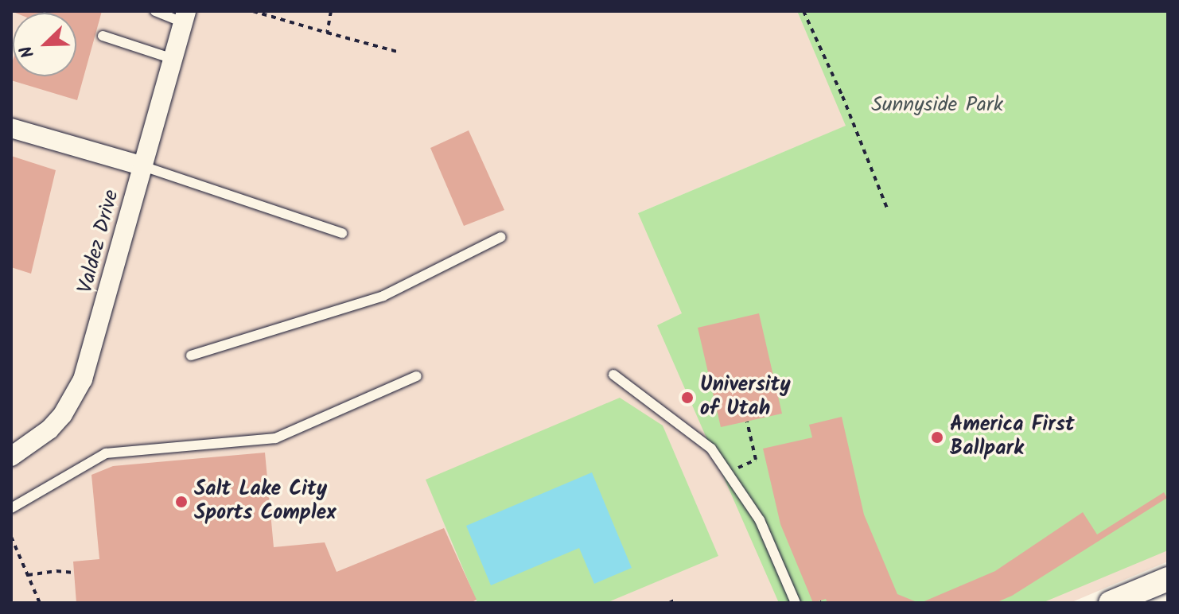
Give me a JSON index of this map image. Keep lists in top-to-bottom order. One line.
{"streets":{"street":["Valdez Drive"]},"parks":["Sunnyside Park"],"places":["University of Utah","America First Ballpark","Salt Lake City Sports Complex"],"north":"bottom left"}
